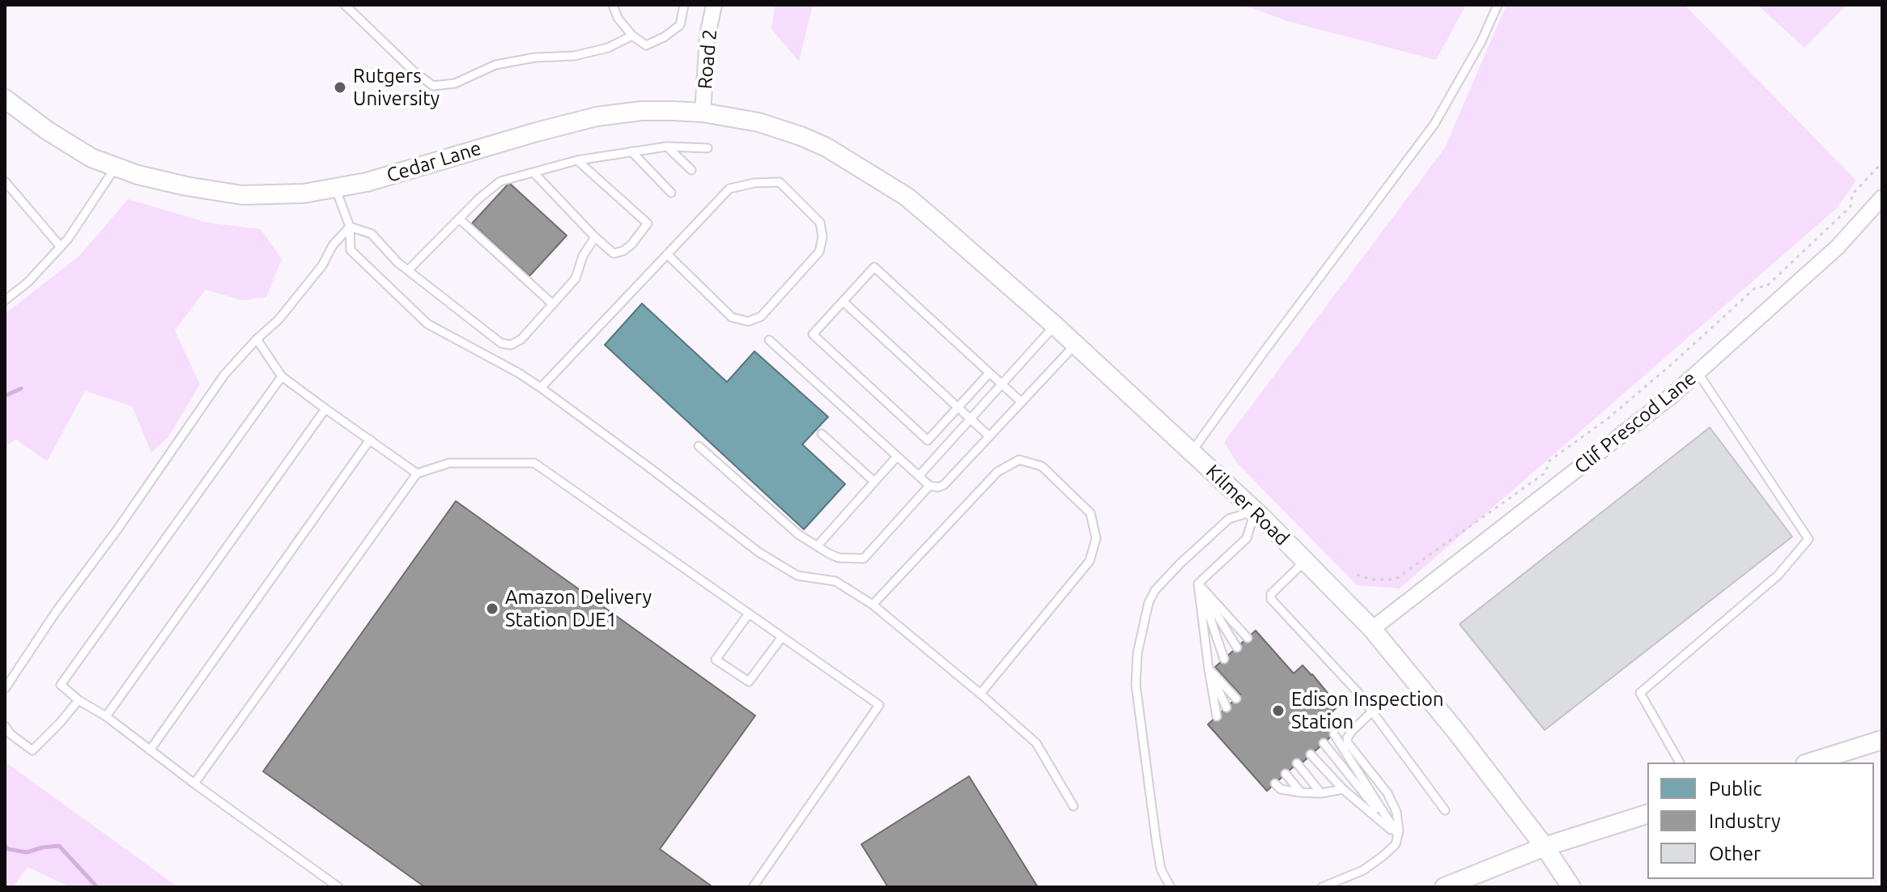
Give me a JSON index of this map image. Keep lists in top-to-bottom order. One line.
{"streets":{"street":["Road 2","Cedar Lane","Clif Prescod Lane","Kilmer Road"]},"crossings":[["Road 2","Cedar Lane"],["Cedar Lane","Kilmer Road"],["Clif Prescod Lane","Kilmer Road"]],"places":["Rutgers University","Amazon Delivery Station DJE1","Edison Inspection Station"],"legend":["Public","Industry","Other"]}
